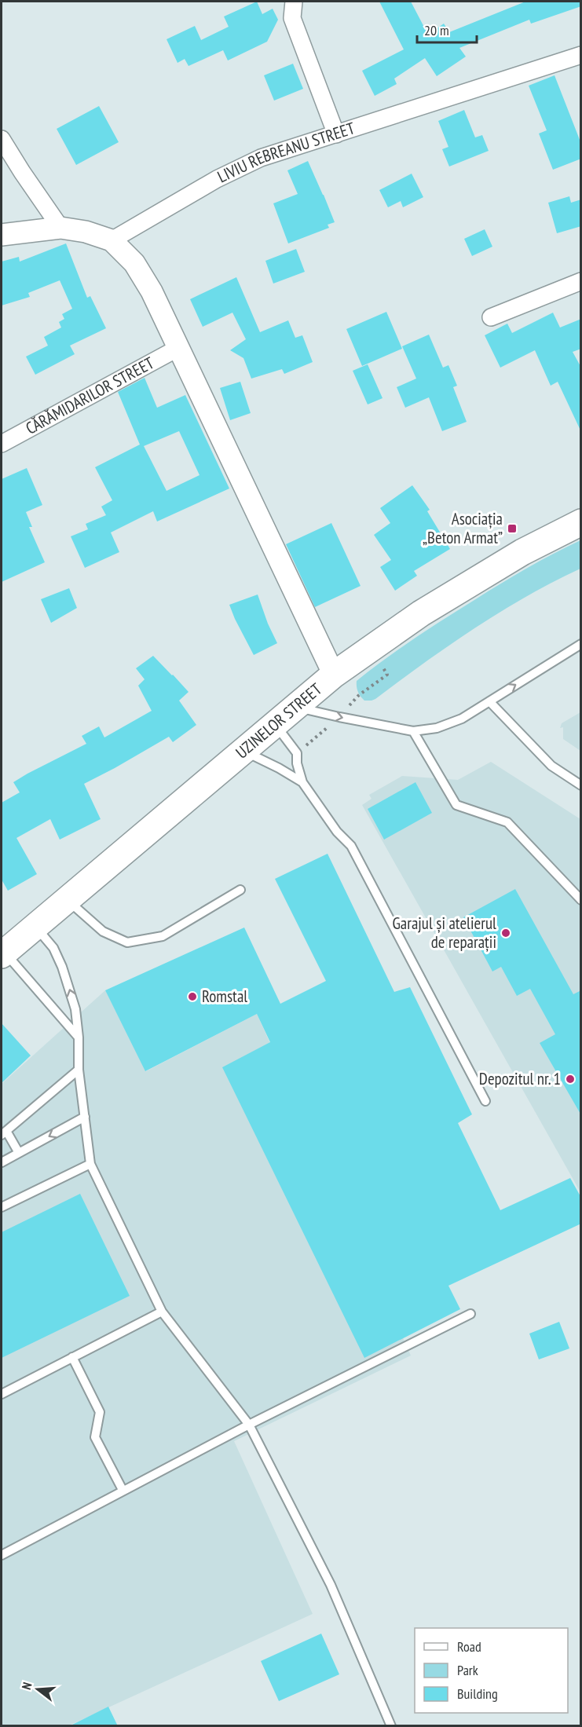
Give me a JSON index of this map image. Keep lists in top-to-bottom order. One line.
{"streets":{"main road":["UZINELOR STREET"],"street":["LIVIU REBREANU STREET","CĂRĂMIDARILOR STREET"]},"places":{"transit":["Asociația „Beton Armat”"],"other":["Garajul și atelierul de reparații","Romstal","Depozitul nr. 1"]},"legend":["Road","Park","Building"],"scale_bar":"20 m","north":"left"}
